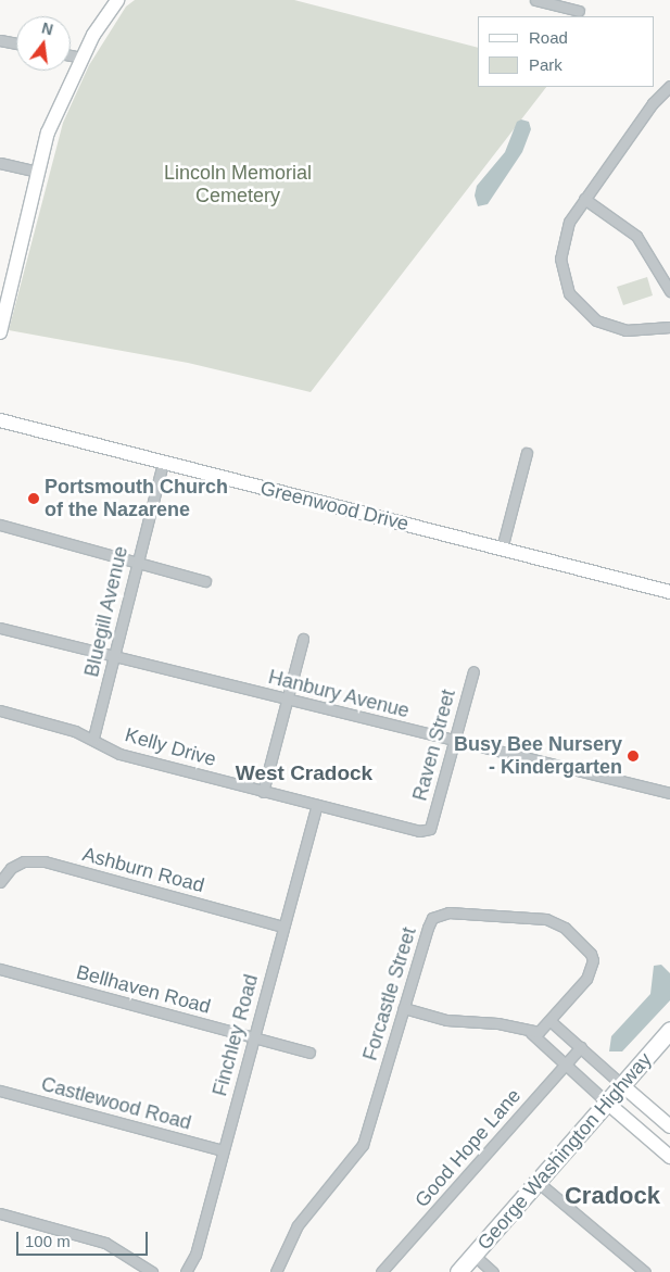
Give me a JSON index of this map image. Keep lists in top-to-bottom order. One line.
{"streets":{"main road":["George Washington Highway"],"street":["Greenwood Drive","Bluegill Avenue","Hanbury Avenue","Raven Street","Kelly Drive","Ashburn Road","Bellhaven Road","Forcastle Street","Finchley Road","Castlewood Road","Good Hope Lane"]},"crossings":[["Greenwood Drive","Bluegill Avenue"],["Bluegill Avenue","Hanbury Avenue"],["Bluegill Avenue","Kelly Drive"],["Hanbury Avenue","Raven Street"],["Raven Street","Kelly Drive"],["Kelly Drive","Finchley Road"],["Ashburn Road","Finchley Road"],["Bellhaven Road","Finchley Road"],["Finchley Road","Castlewood Road"]],"districts":["West Cradock","Cradock"],"parks":["Lincoln Memorial Cemetery"],"places":["Portsmouth Church of the Nazarene","Busy Bee Nursery - Kindergarten"],"legend":["Road","Park"],"scale_bar":"100 m","north":"top"}
